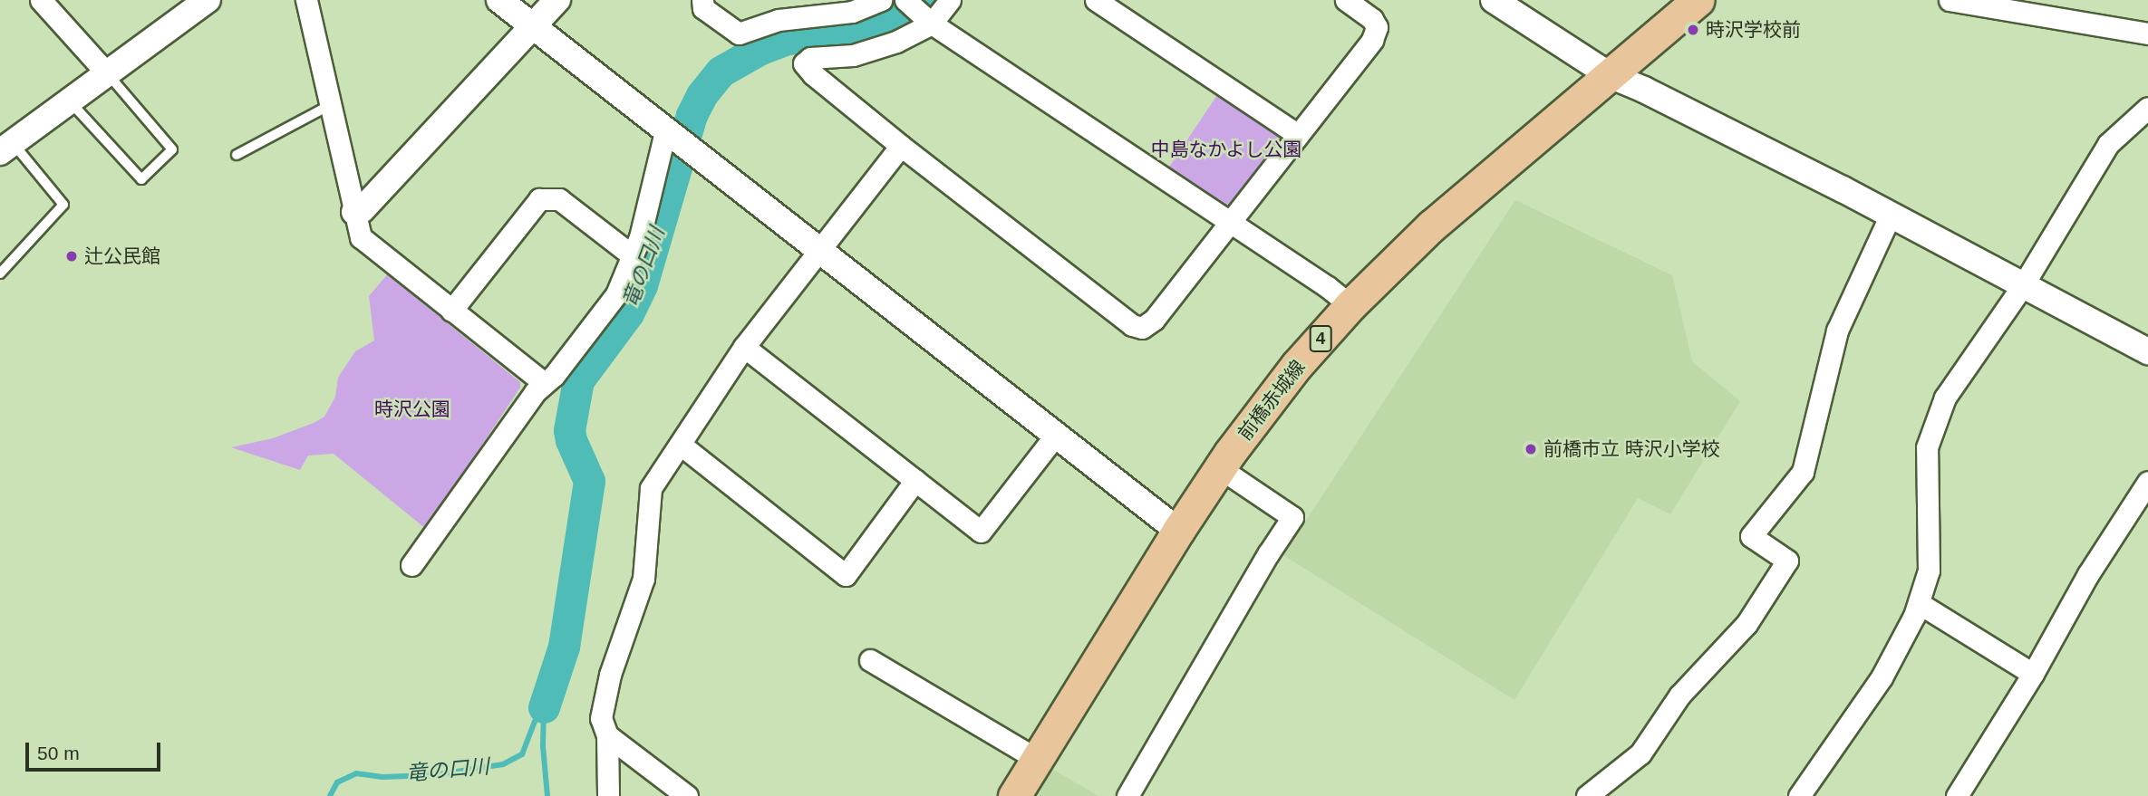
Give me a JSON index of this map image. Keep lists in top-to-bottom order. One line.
{"streets":{"main road":["4","前橋赤城線"]},"water":["竜の口川"],"parks":["中島なかよし公園","時沢公園"],"places":["時沢学校前","辻公民館","前橋市立 時沢小学校"],"scale_bar":"50 m"}
